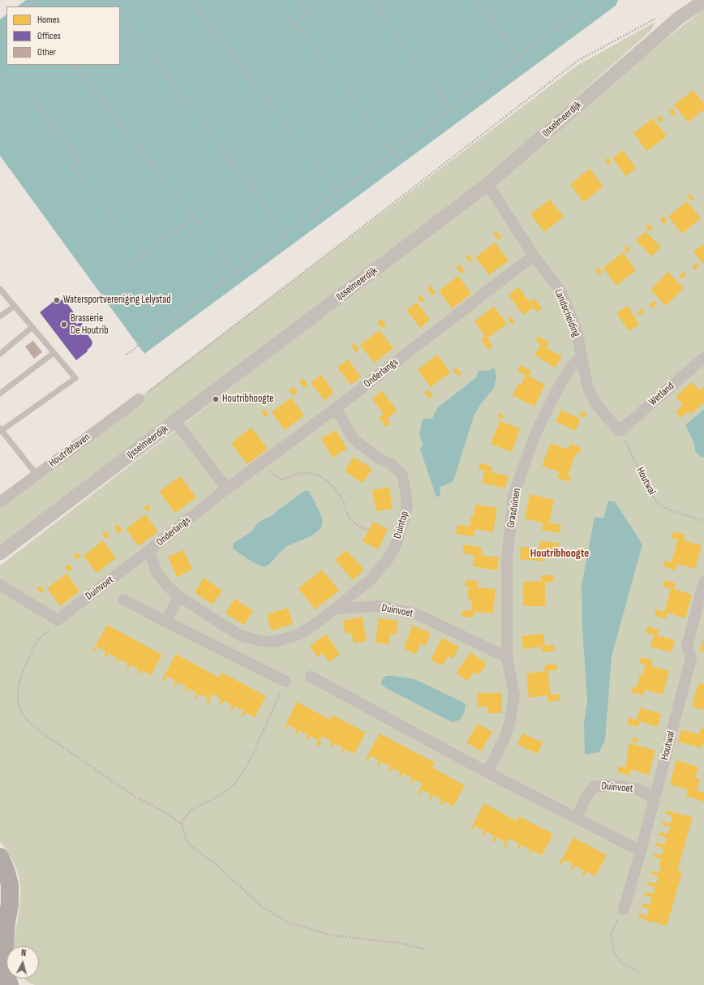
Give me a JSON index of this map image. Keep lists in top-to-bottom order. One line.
{"streets":{"street":["IJsselmeerdijk","Landscheiding","Onderlangs","Wetland","Houtribhaven","Houtwal","Grasduinen","Duintop","Duinvoet"]},"crossings":[["IJsselmeerdijk","Landscheiding"],["Landscheiding","Onderlangs"],["Landscheiding","Wetland"],["Landscheiding","Houtwal"],["Landscheiding","Grasduinen"],["Onderlangs","Duintop"],["Onderlangs","Duinvoet"],["Wetland","Houtwal"],["Houtwal","Duinvoet"],["Grasduinen","Duinvoet"],["Duintop","Duinvoet"]],"districts":["Houtribhoogte"],"places":["Watersportvereniging Lelystad","Brasserie De Houtrib","Houtribhoogte"],"legend":["Homes","Offices","Other"],"north":"top"}
